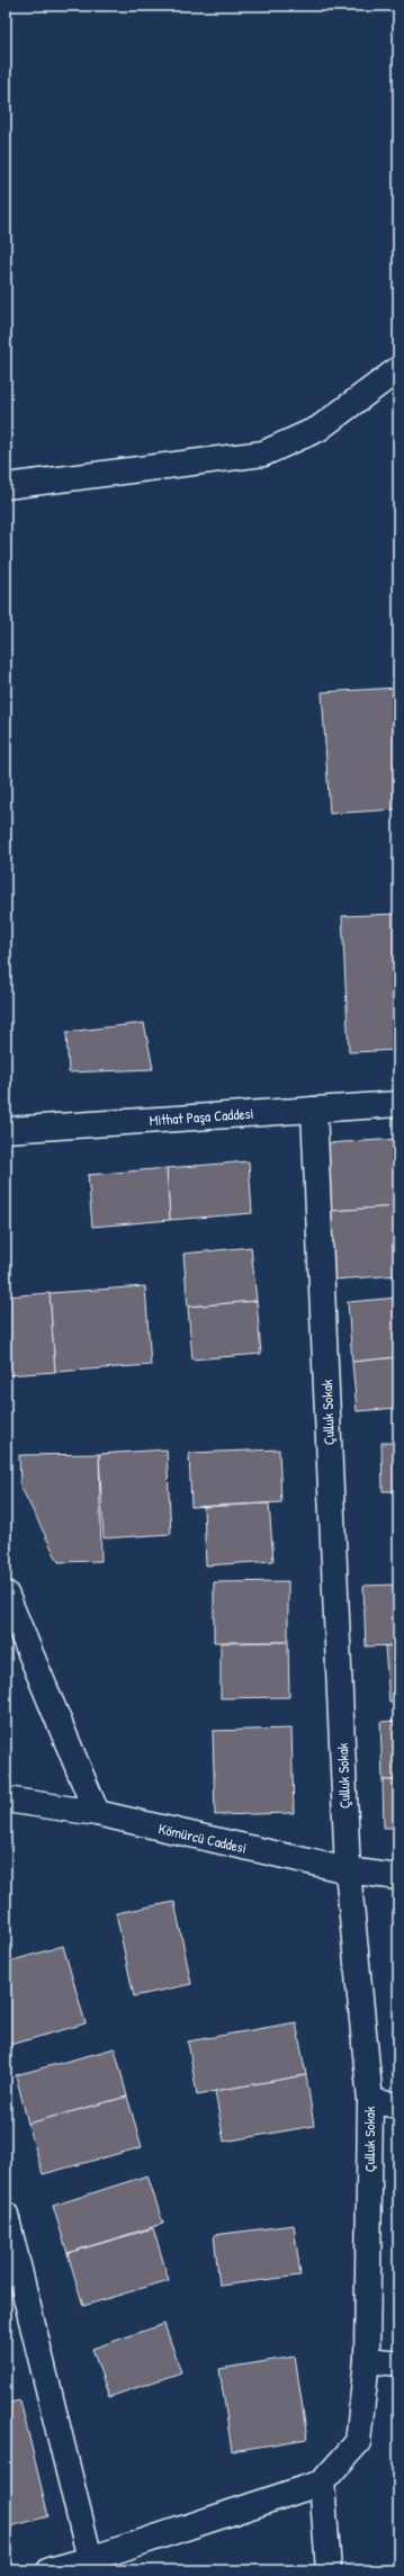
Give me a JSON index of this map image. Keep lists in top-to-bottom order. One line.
{"streets":{"street":["Mithat Paşa Caddesi","Çulluk Sokak","Kömürcü Caddesi"]},"crossings":[["Mithat Paşa Caddesi","Çulluk Sokak"],["Çulluk Sokak","Kömürcü Caddesi"]]}
